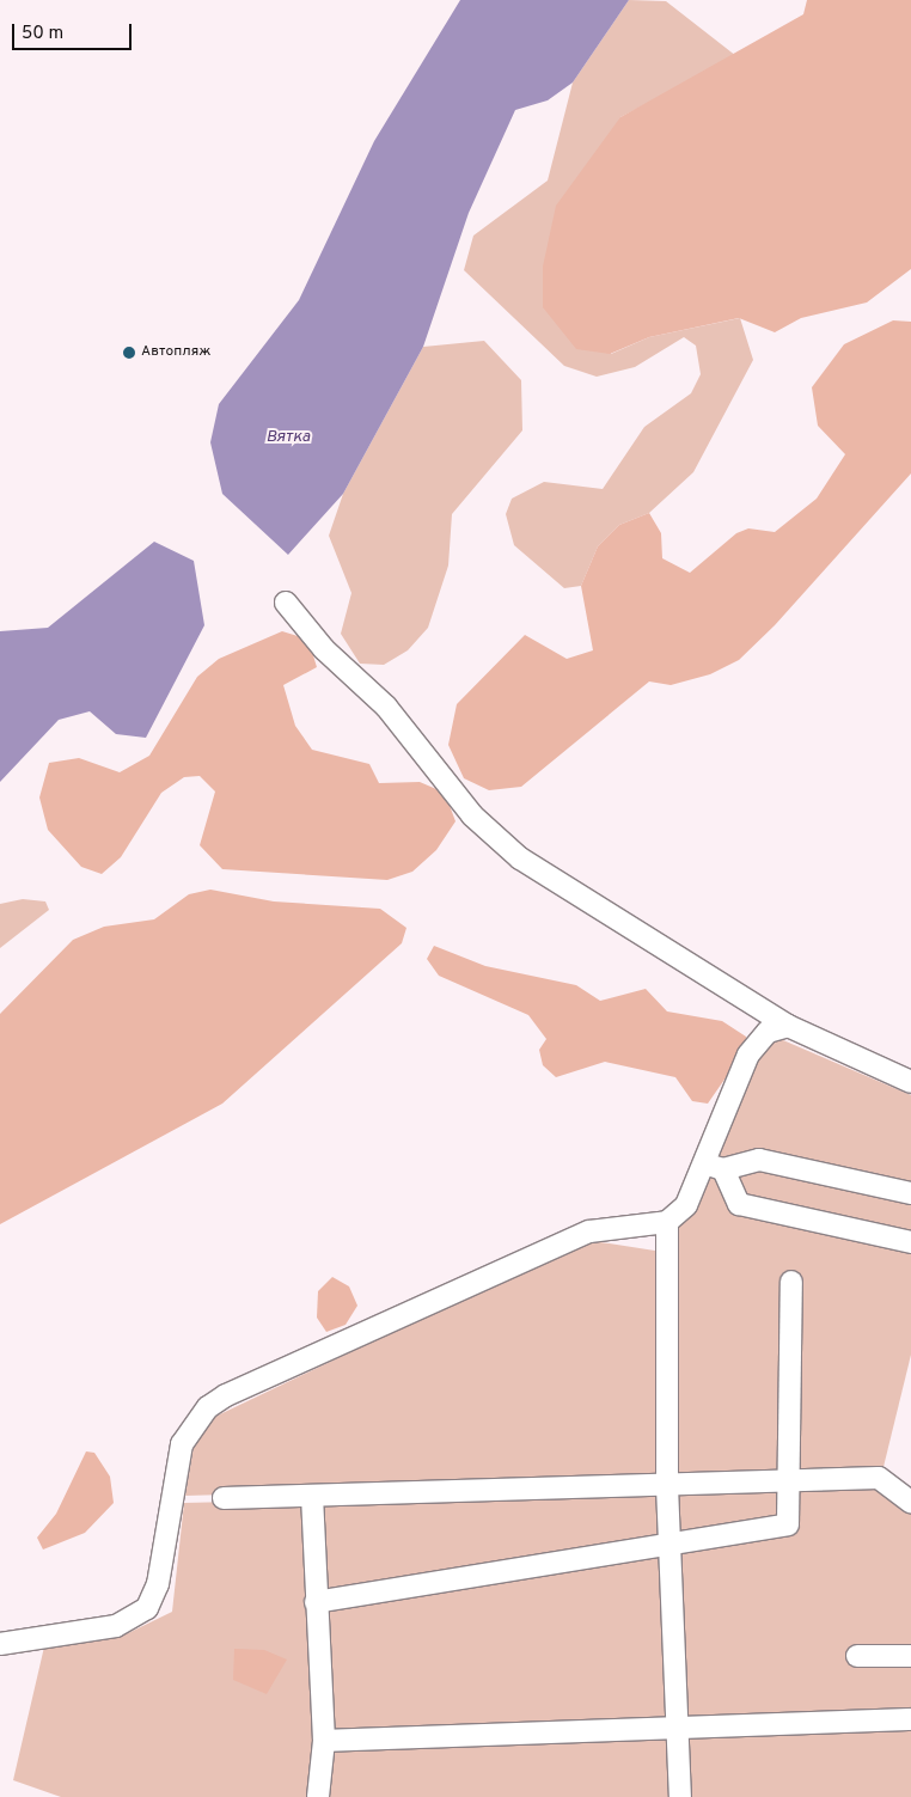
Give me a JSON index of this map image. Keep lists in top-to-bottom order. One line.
{"water":["Вятка"],"places":["Автопляж"],"scale_bar":"50 m"}
